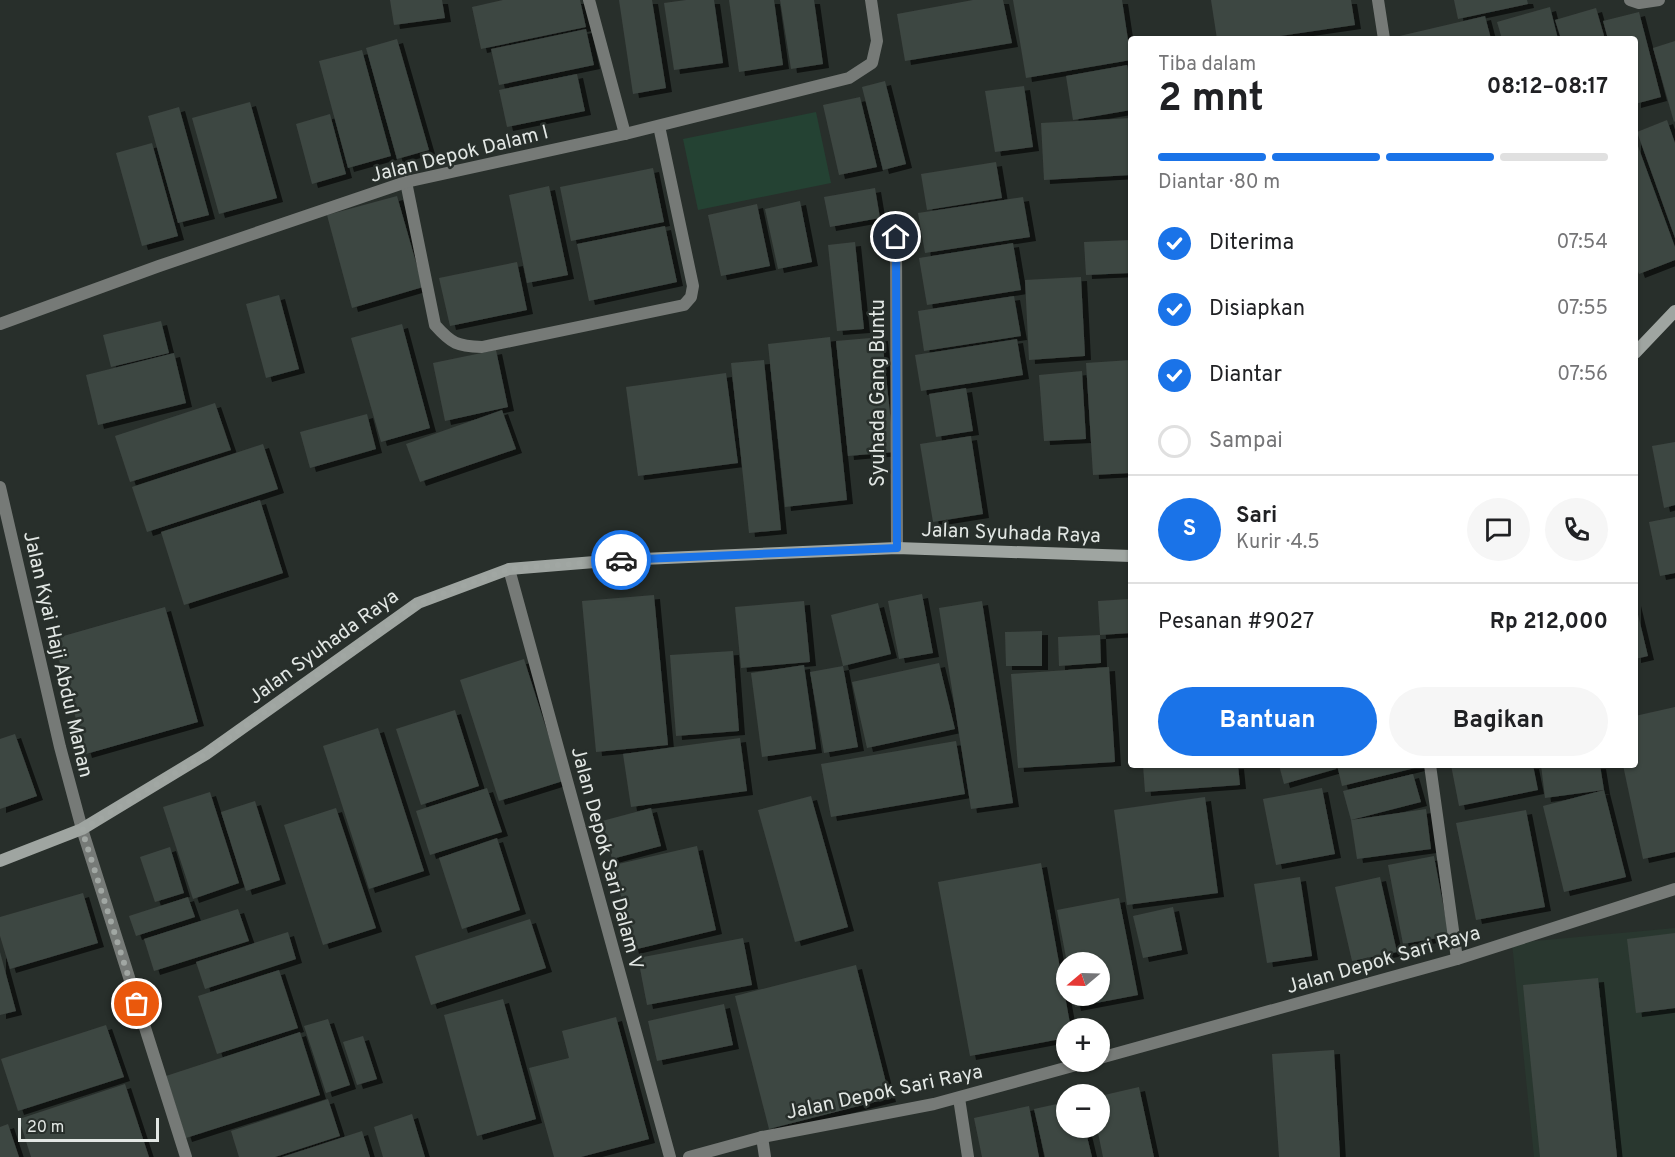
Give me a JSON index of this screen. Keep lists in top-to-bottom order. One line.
{"streets":{"street":["Jalan Depok Dalam I","Syuhada Gang Buntu","Jalan Syuhada Raya","Jalan Kyai Haji Abdul Manan","Jalan Depok Sari Dalam V","Jalan Depok Sari Raya"]},"crossings":[["Syuhada Gang Buntu","Jalan Syuhada Raya"],["Jalan Syuhada Raya","Jalan Kyai Haji Abdul Manan"],["Jalan Syuhada Raya","Jalan Depok Sari Dalam V"]],"scale_bar":"20 m","north":"left","page":{"heading":["2 mnt","Tiba dalam","08:12–08:17"],"panel":["Sari","Kurir · 4.5","Pesanan #9027","Rp 212,000"],"bar":"Diantar · 80 m","list":[["Diterima","07:54"],["Disiapkan","07:55"],["Diantar","07:56"],"Sampai"],"round":"S","buttons":["Bantuan","Bagikan"],"map_buttons":["+","−"],"scale":"20 m"}}
